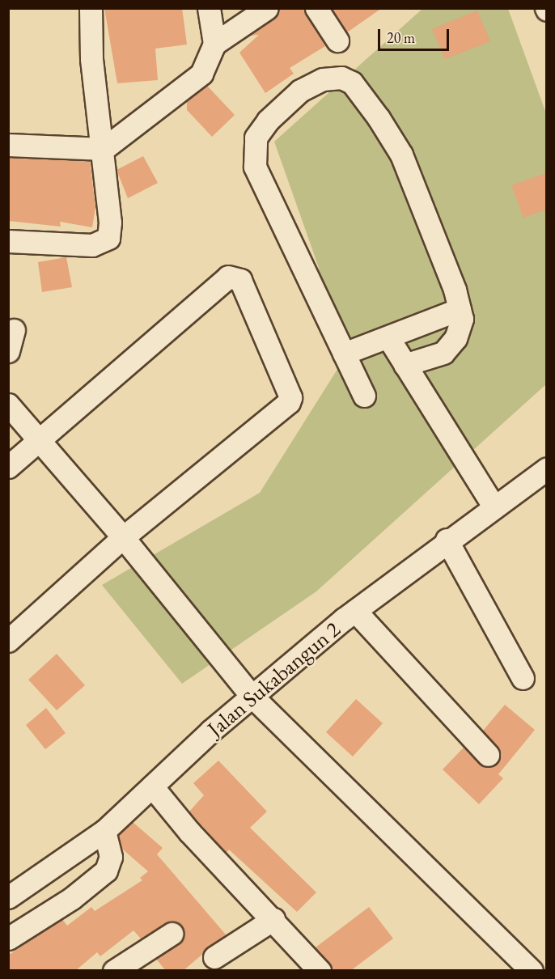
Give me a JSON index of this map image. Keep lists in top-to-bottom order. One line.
{"streets":{"street":["Jalan Sukabangun 2"]},"scale_bar":"20 m"}
